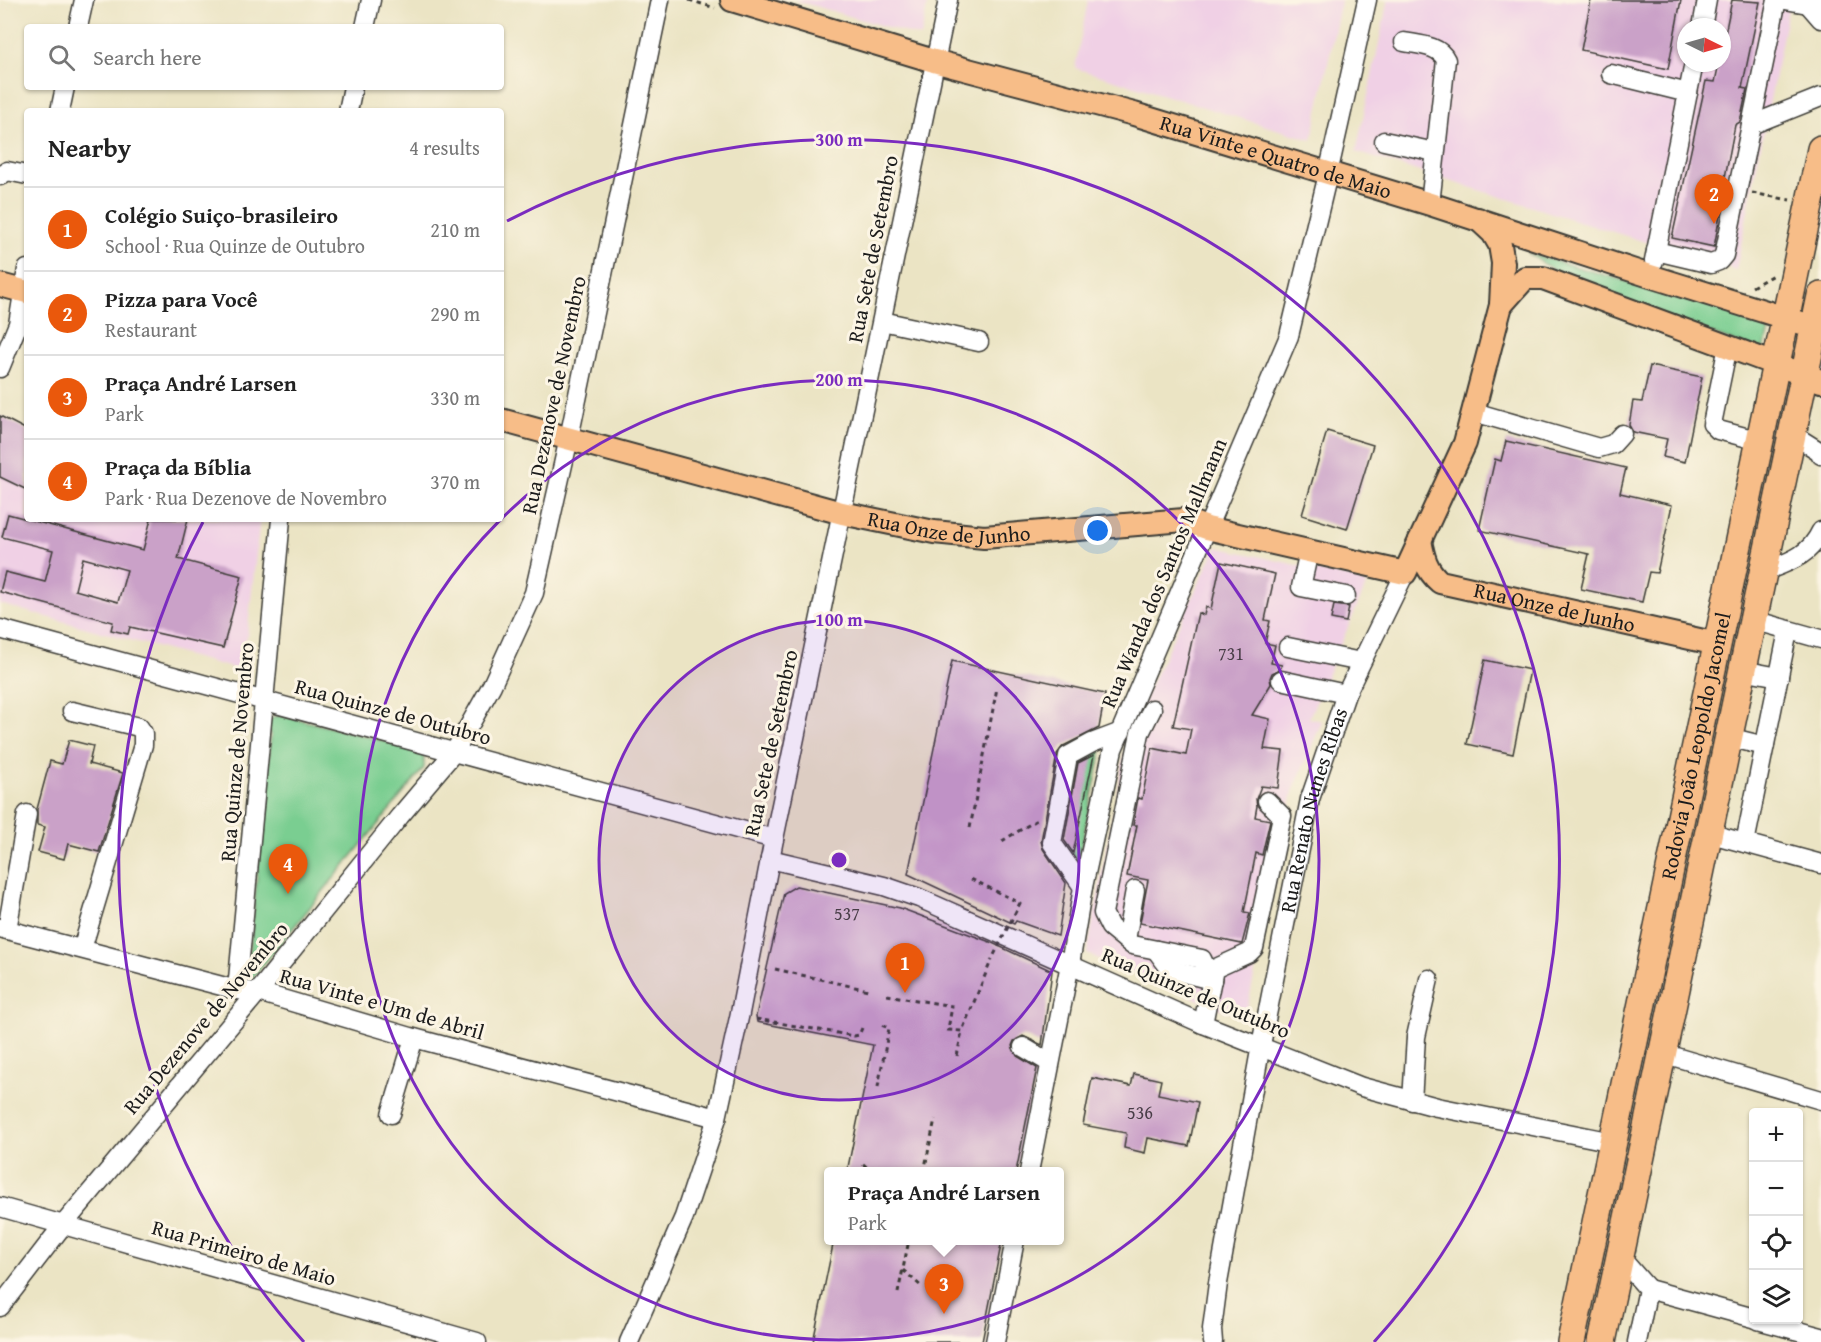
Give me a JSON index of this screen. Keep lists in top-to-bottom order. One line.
{"streets":{"highway":["Rodovia João Leopoldo Jacomel"],"main road":["Rua Vinte e Quatro de Maio","Rua Onze de Junho","Rua Renato Nunes Ribas"],"street":["Rua Sete de Setembro","Rua Dezenove de Novembro","Rua Wanda dos Santos Mallmann","Rua Quinze de Outubro","Rua Quinze de Novembro","Rua Vinte e Um de Abril","Rua Primeiro de Maio"]},"crossings":[["Rua Vinte e Quatro de Maio","Rua Sete de Setembro"],["Rua Vinte e Quatro de Maio","Rua Wanda dos Santos Mallmann"],["Rua Vinte e Quatro de Maio","Rodovia João Leopoldo Jacomel"],["Rua Vinte e Quatro de Maio","Rua Renato Nunes Ribas"],["Rua Sete de Setembro","Rua Onze de Junho"],["Rua Sete de Setembro","Rua Quinze de Outubro"],["Rua Sete de Setembro","Rua Vinte e Um de Abril"],["Rua Dezenove de Novembro","Rua Onze de Junho"],["Rua Dezenove de Novembro","Rua Quinze de Outubro"],["Rua Dezenove de Novembro","Rua Vinte e Um de Abril"],["Rua Dezenove de Novembro","Rua Primeiro de Maio"],["Rua Onze de Junho","Rua Wanda dos Santos Mallmann"],["Rua Onze de Junho","Rodovia João Leopoldo Jacomel"],["Rua Onze de Junho","Rua Renato Nunes Ribas"],["Rua Wanda dos Santos Mallmann","Rua Quinze de Outubro"],["Rua Quinze de Outubro","Rodovia João Leopoldo Jacomel"],["Rua Quinze de Outubro","Rua Quinze de Novembro"],["Rua Quinze de Outubro","Rua Renato Nunes Ribas"],["Rua Quinze de Novembro","Rua Vinte e Um de Abril"]],"house_numbers":["731","537","536"],"north":"right","page":{"search":"Search here","heading":["Nearby","4 results"],"pins":["2","4","1","3"],"list":[{"mark":"1","name":"Colégio Suiço-brasileiro","note":"School · Rua Quinze de Outubro","value":"210 m"},{"mark":"2","name":"Pizza para Você","note":"Restaurant","value":"290 m"},{"mark":"3","name":"Praça André Larsen","note":"Park","value":"330 m"},{"mark":"4","name":"Praça da Bíblia","note":"Park · Rua Dezenove de Novembro","value":"370 m"}],"map_buttons":["+","−"],"popup":["Praça André Larsen","Park"]},"rings":["300 m","200 m","100 m"]}
